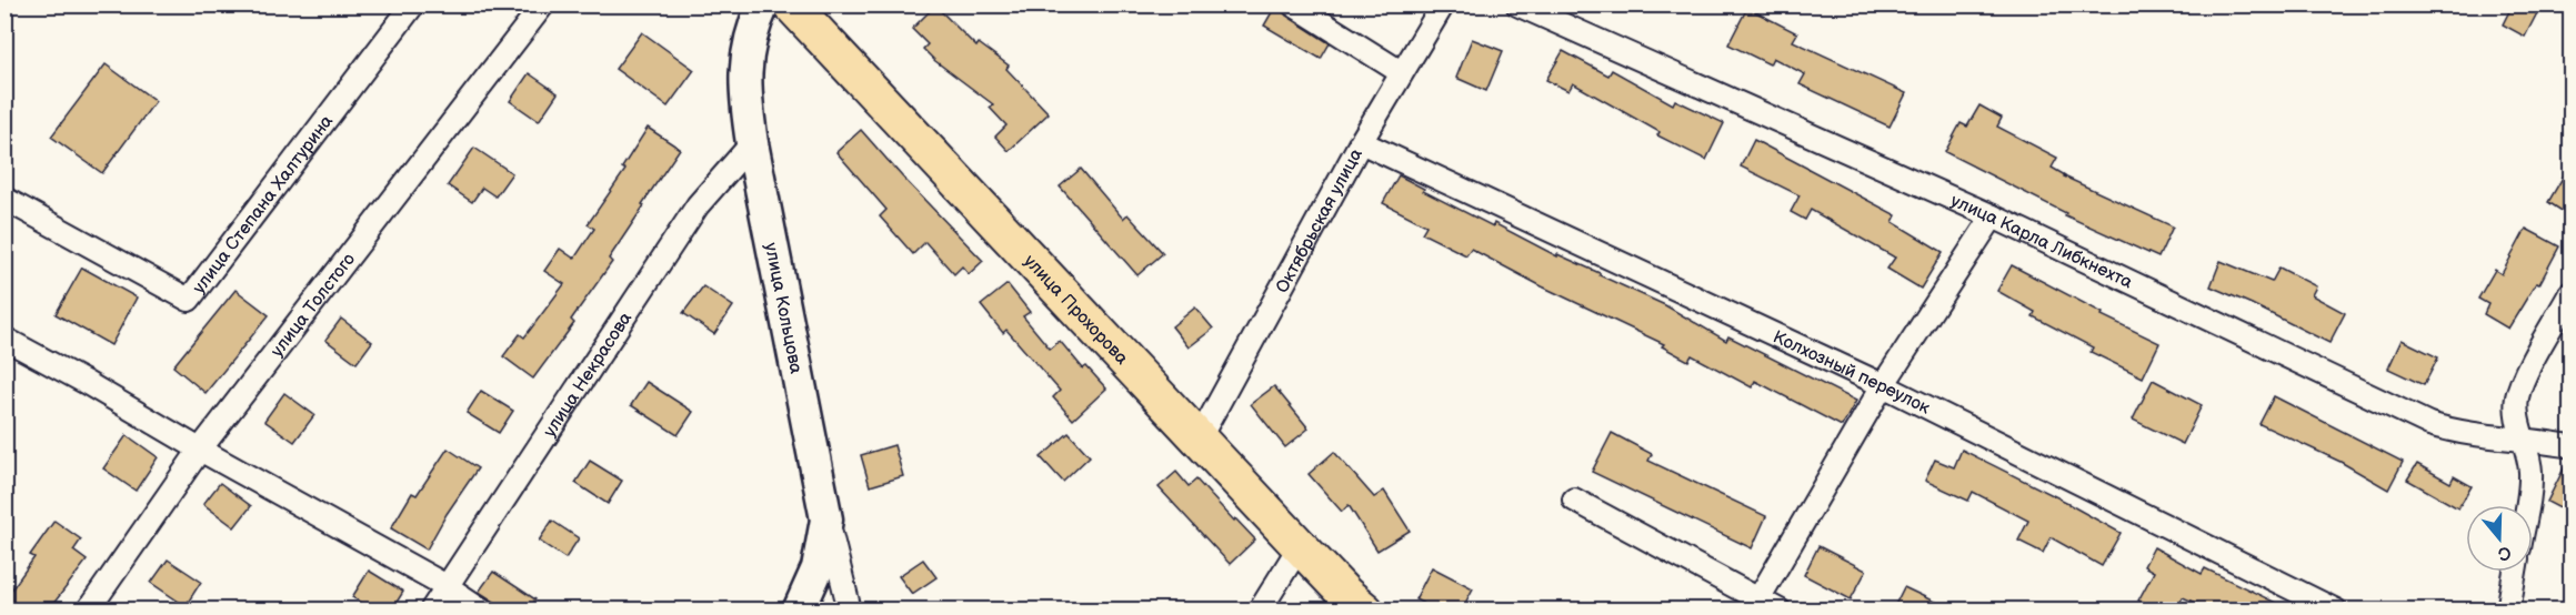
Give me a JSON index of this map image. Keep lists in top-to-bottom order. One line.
{"streets":{"main road":["улица Кольцова","улица Прохорова"],"street":["улица Степана Халтурина","Октябрьская улица","улица Карла Либкнехта","улица Толстого","Колхозный переулок","улица Некрасова"]},"crossings":[["Октябрьская улица","улица Прохорова"],["Октябрьская улица","Колхозный переулок"],["улица Кольцова","улица Некрасова"]],"north":"bottom"}
